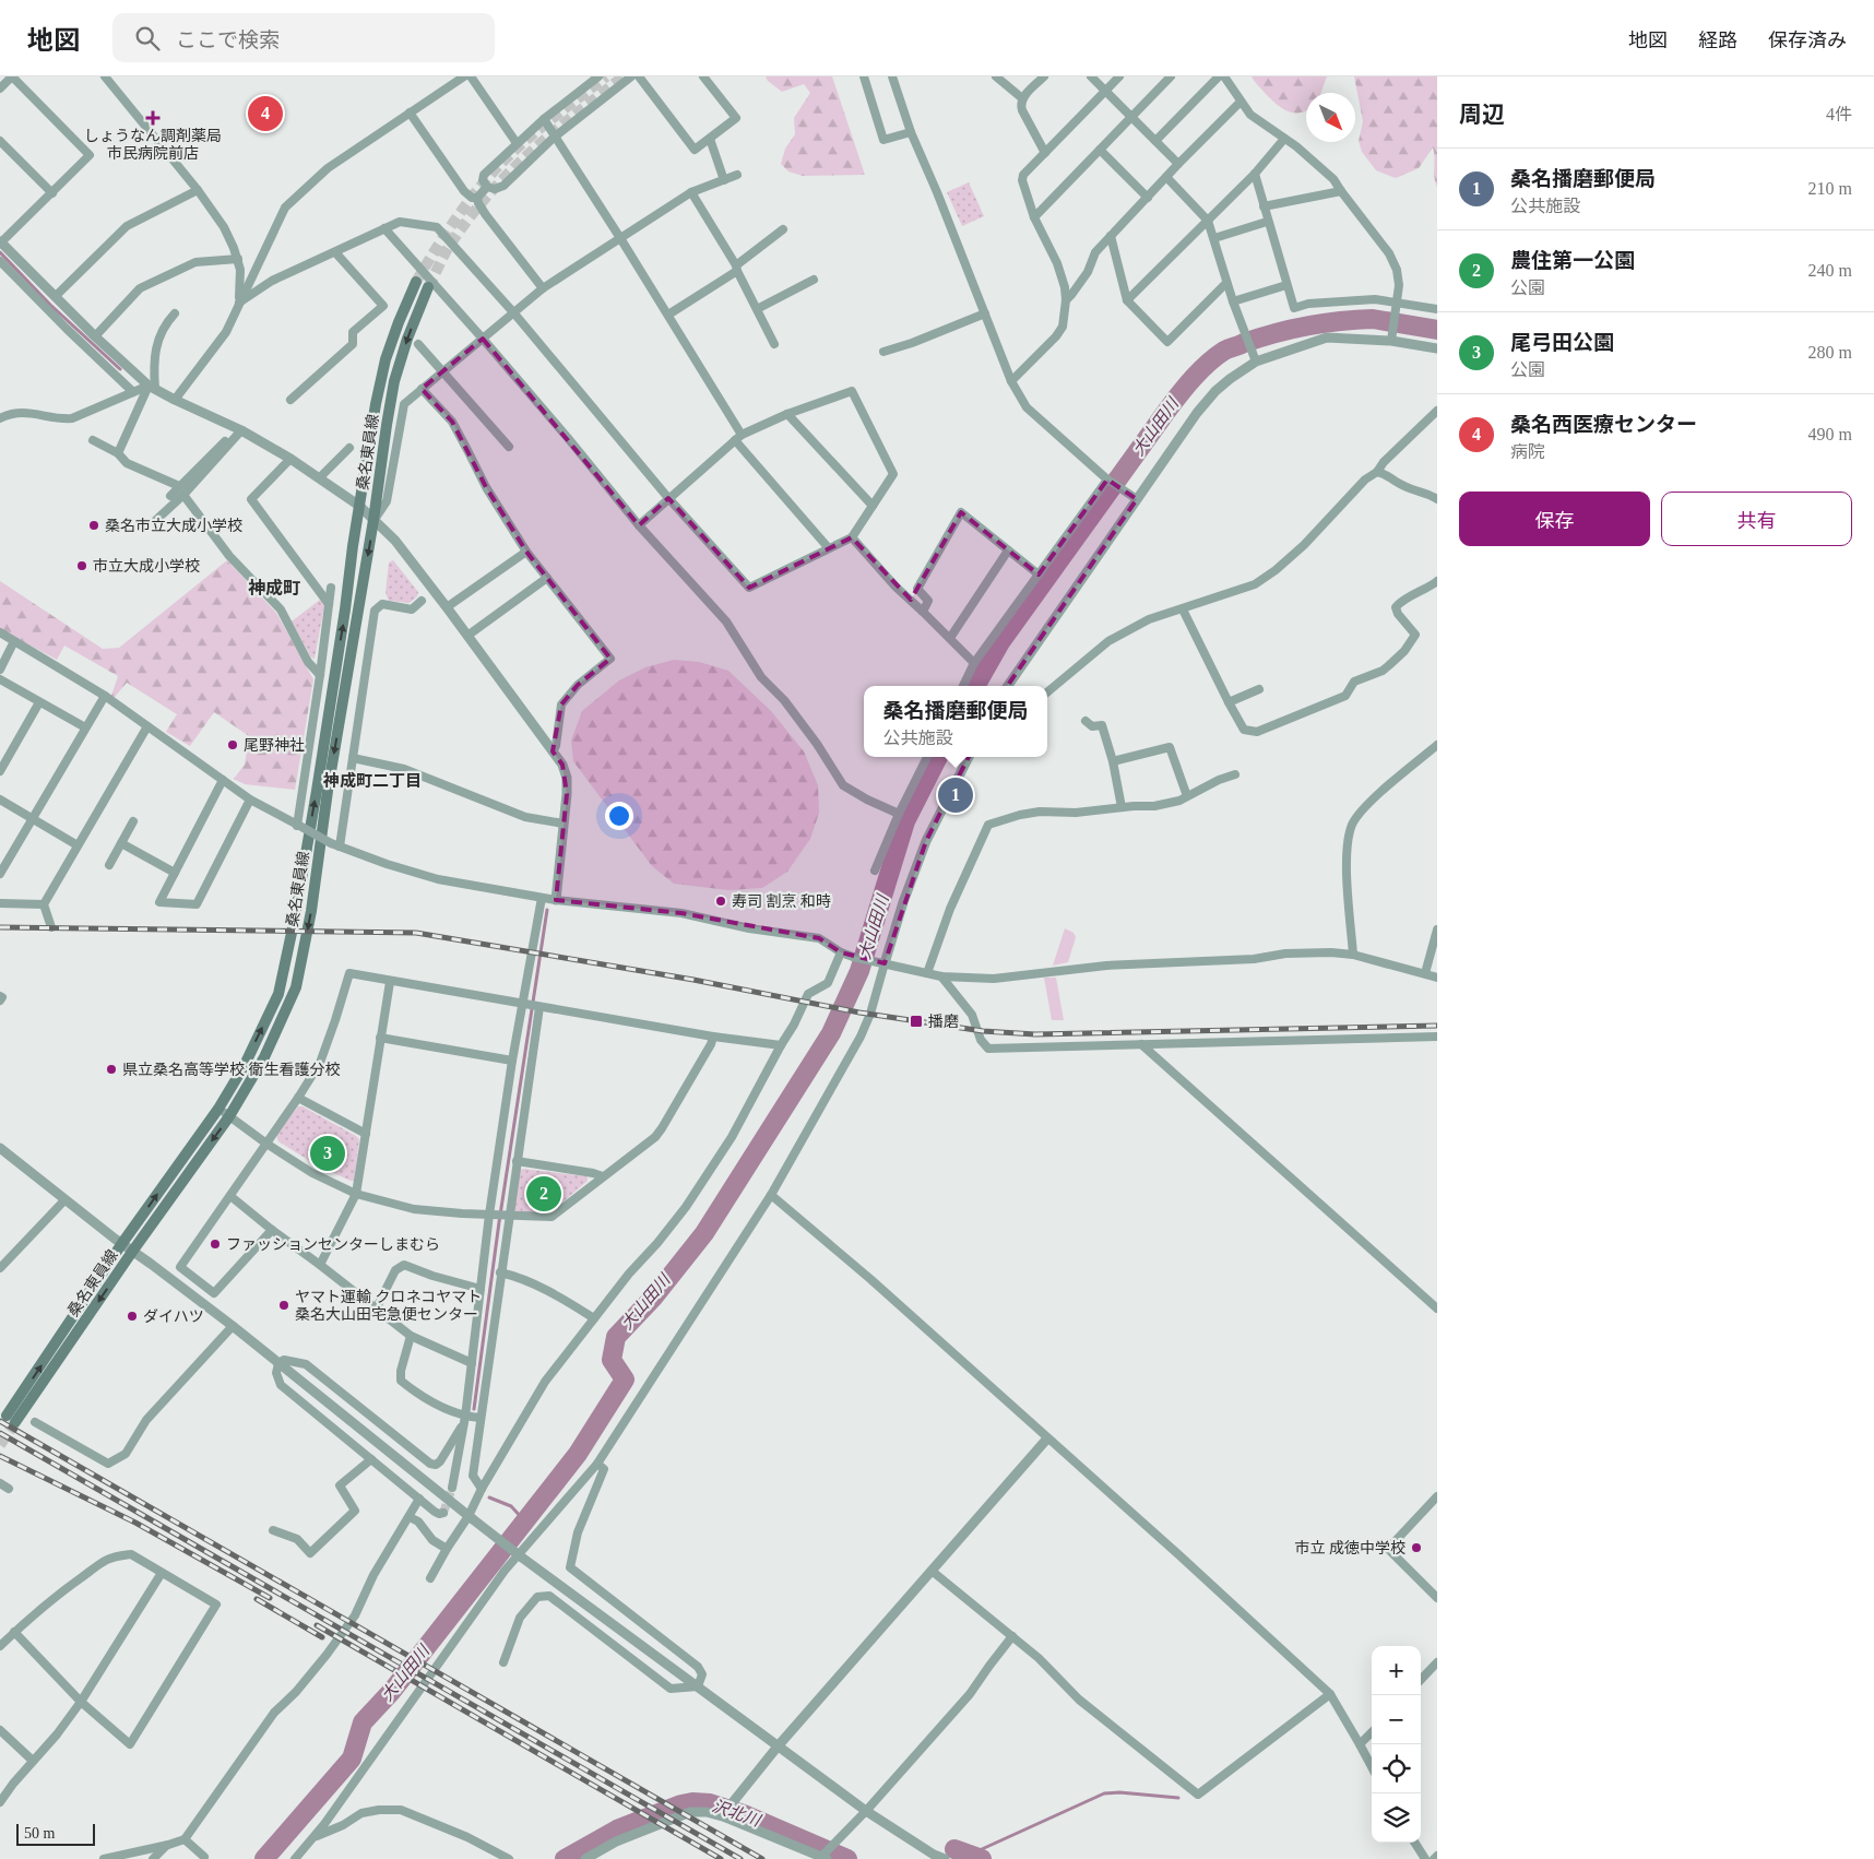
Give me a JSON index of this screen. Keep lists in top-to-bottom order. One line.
{"streets":{"main road":["桑名東員線"]},"districts":["神成町","神成町二丁目"],"water":["大山田川","沢北川"],"places":{"health":["しょうなん調剤薬局 市民病院前店"],"other":["桑名市立大成小学校","市立大成小学校","尾野神社","寿司 割烹 和時","県立桑名高等学校 衛生看護分校","ファッションセンターしまむら","ヤマト運輸 クロネコヤマト 桑名大山田宅急便センター","ダイハツ","市立 成徳中学校"],"transit":["播磨"]},"scale_bar":"50 m","north":"bottom right","page":{"header":"地図","search":"ここで検索","nav":["地図","経路","保存済み"],"heading":["周辺","4件"],"pins":["4","1","3","2"],"list":[{"mark":"1","name":"桑名播磨郵便局","note":"公共施設","value":"210 m"},{"mark":"2","name":"農住第一公園","note":"公園","value":"240 m"},{"mark":"3","name":"尾弓田公園","note":"公園","value":"280 m"},{"mark":"4","name":"桑名西医療センター","note":"病院","value":"490 m"}],"buttons":["保存","共有"],"popup":["桑名播磨郵便局","公共施設"],"map_buttons":["+","−"],"scale":"50 m"}}
